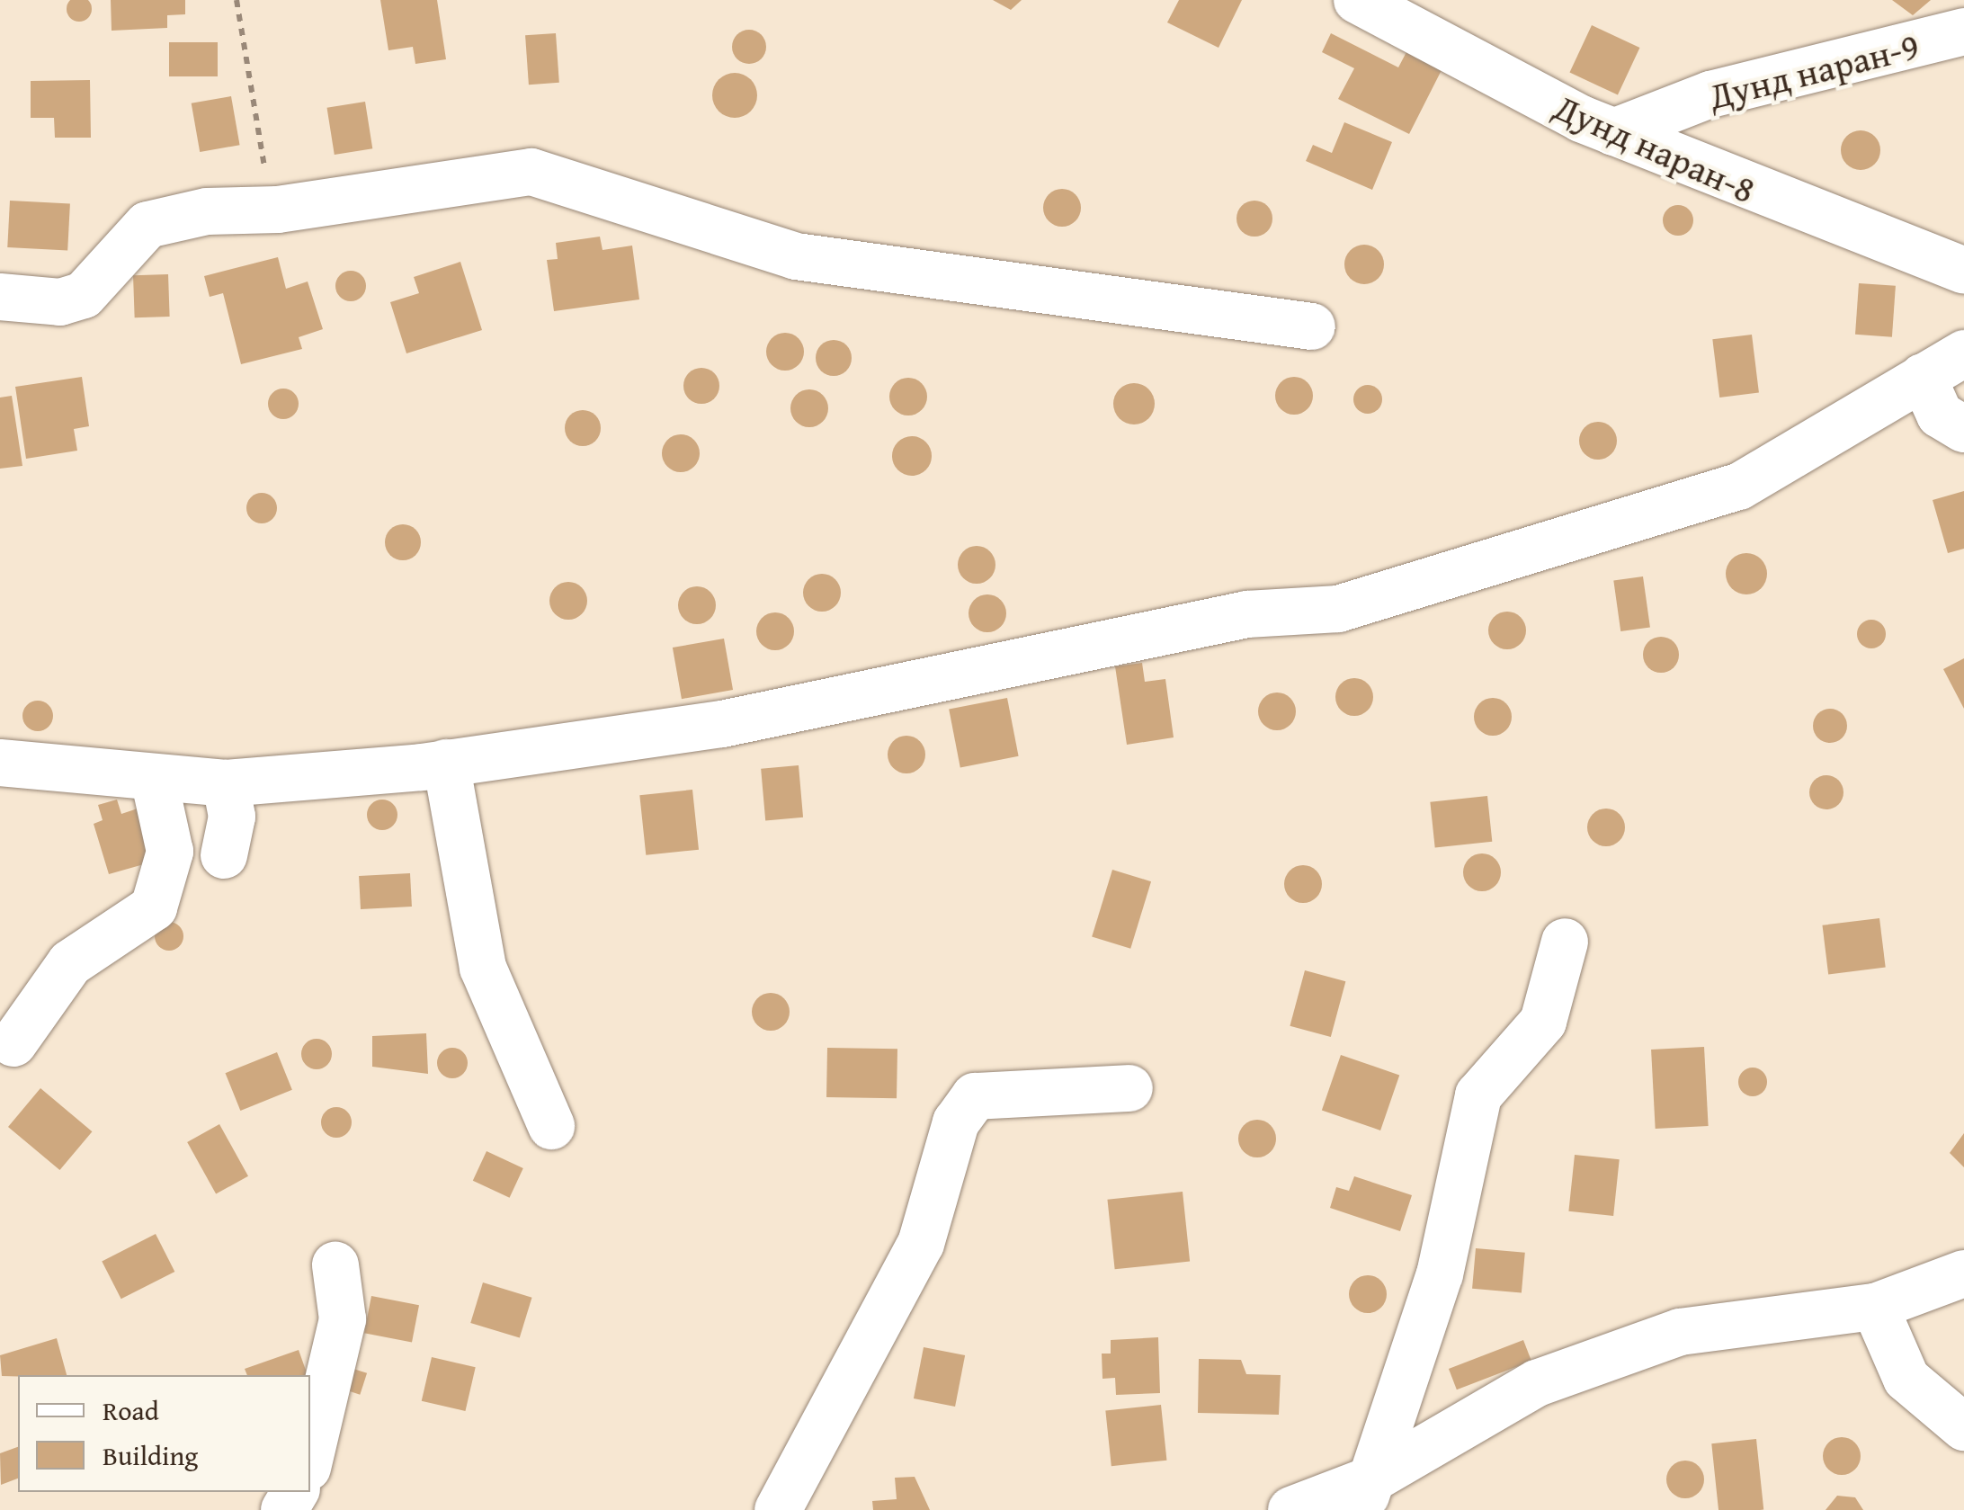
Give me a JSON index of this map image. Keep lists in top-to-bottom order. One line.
{"streets":{"street":["Дунд наран-9","Дунд наран-8"]},"crossings":[["Дунд наран-9","Дунд наран-8"]],"legend":["Road","Building"]}
